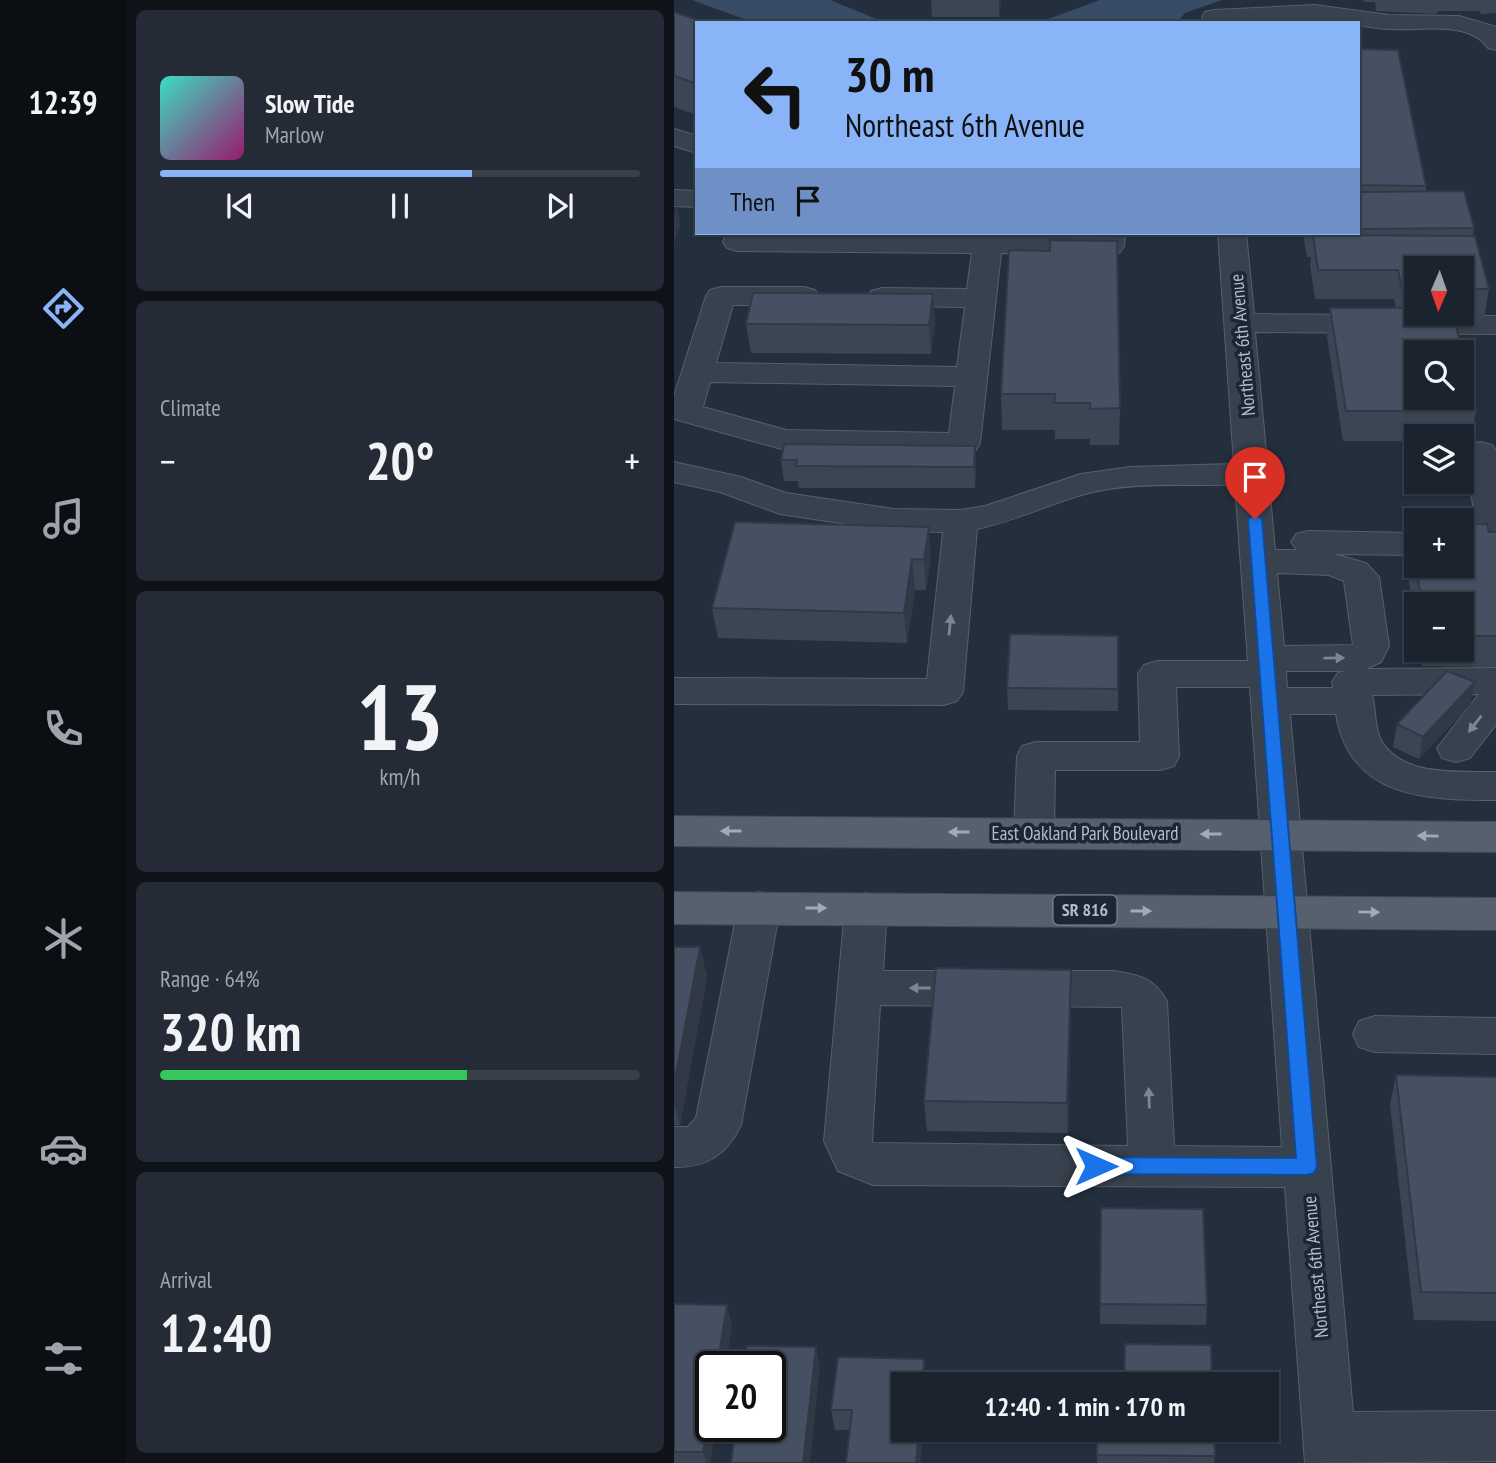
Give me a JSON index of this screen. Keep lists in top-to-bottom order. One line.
{"streets":{"main road":["East Oakland Park Boulevard","SR 816"],"street":["Northeast 6th Avenue"]},"crossings":[["Northeast 6th Avenue","East Oakland Park Boulevard"],["Northeast 6th Avenue","SR 816"]],"north":"bottom","page":{"tabs":"12:39","turn":["30 m","Northeast 6th Avenue"],"song":["Slow Tide","Marlow"],"then":"Then","map_buttons":["+","−"],"tile":["Climate",["13","km/h"],["Range · 64%","320 km"],["Arrival","12:40"]],"heat":["−","20°","+"],"limit":"20","trip":"12:40 · 1 min · 170 m"}}
